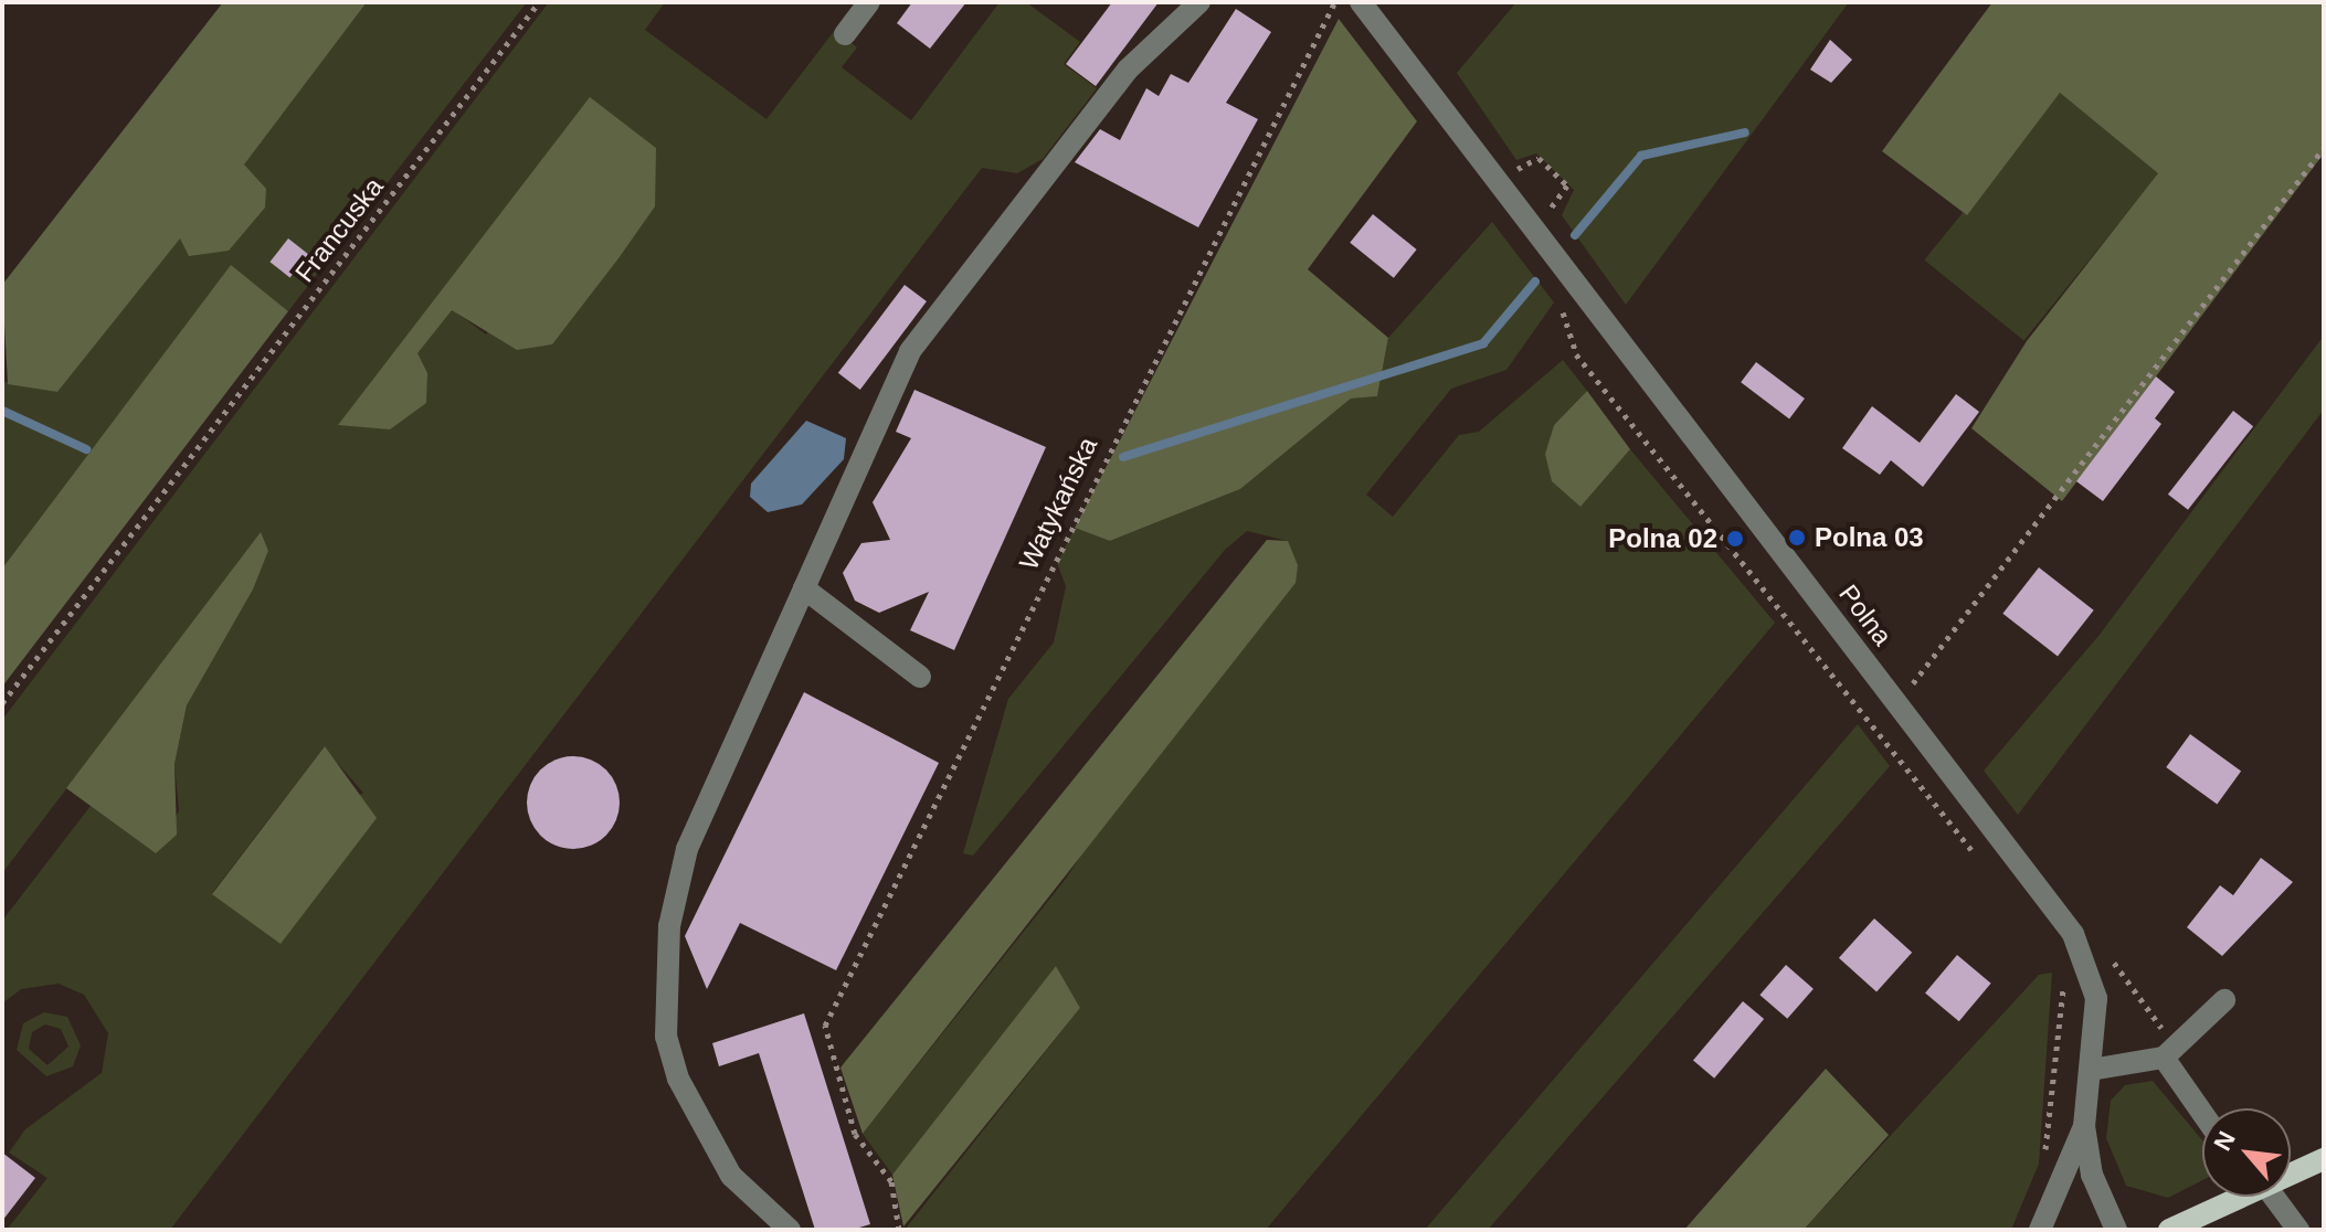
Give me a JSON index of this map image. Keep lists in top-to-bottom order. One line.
{"streets":{"street":["Polna"],"path":["Francuska","Watykańska"]},"places":["Polna 03","Polna 02"],"north":"top left"}
